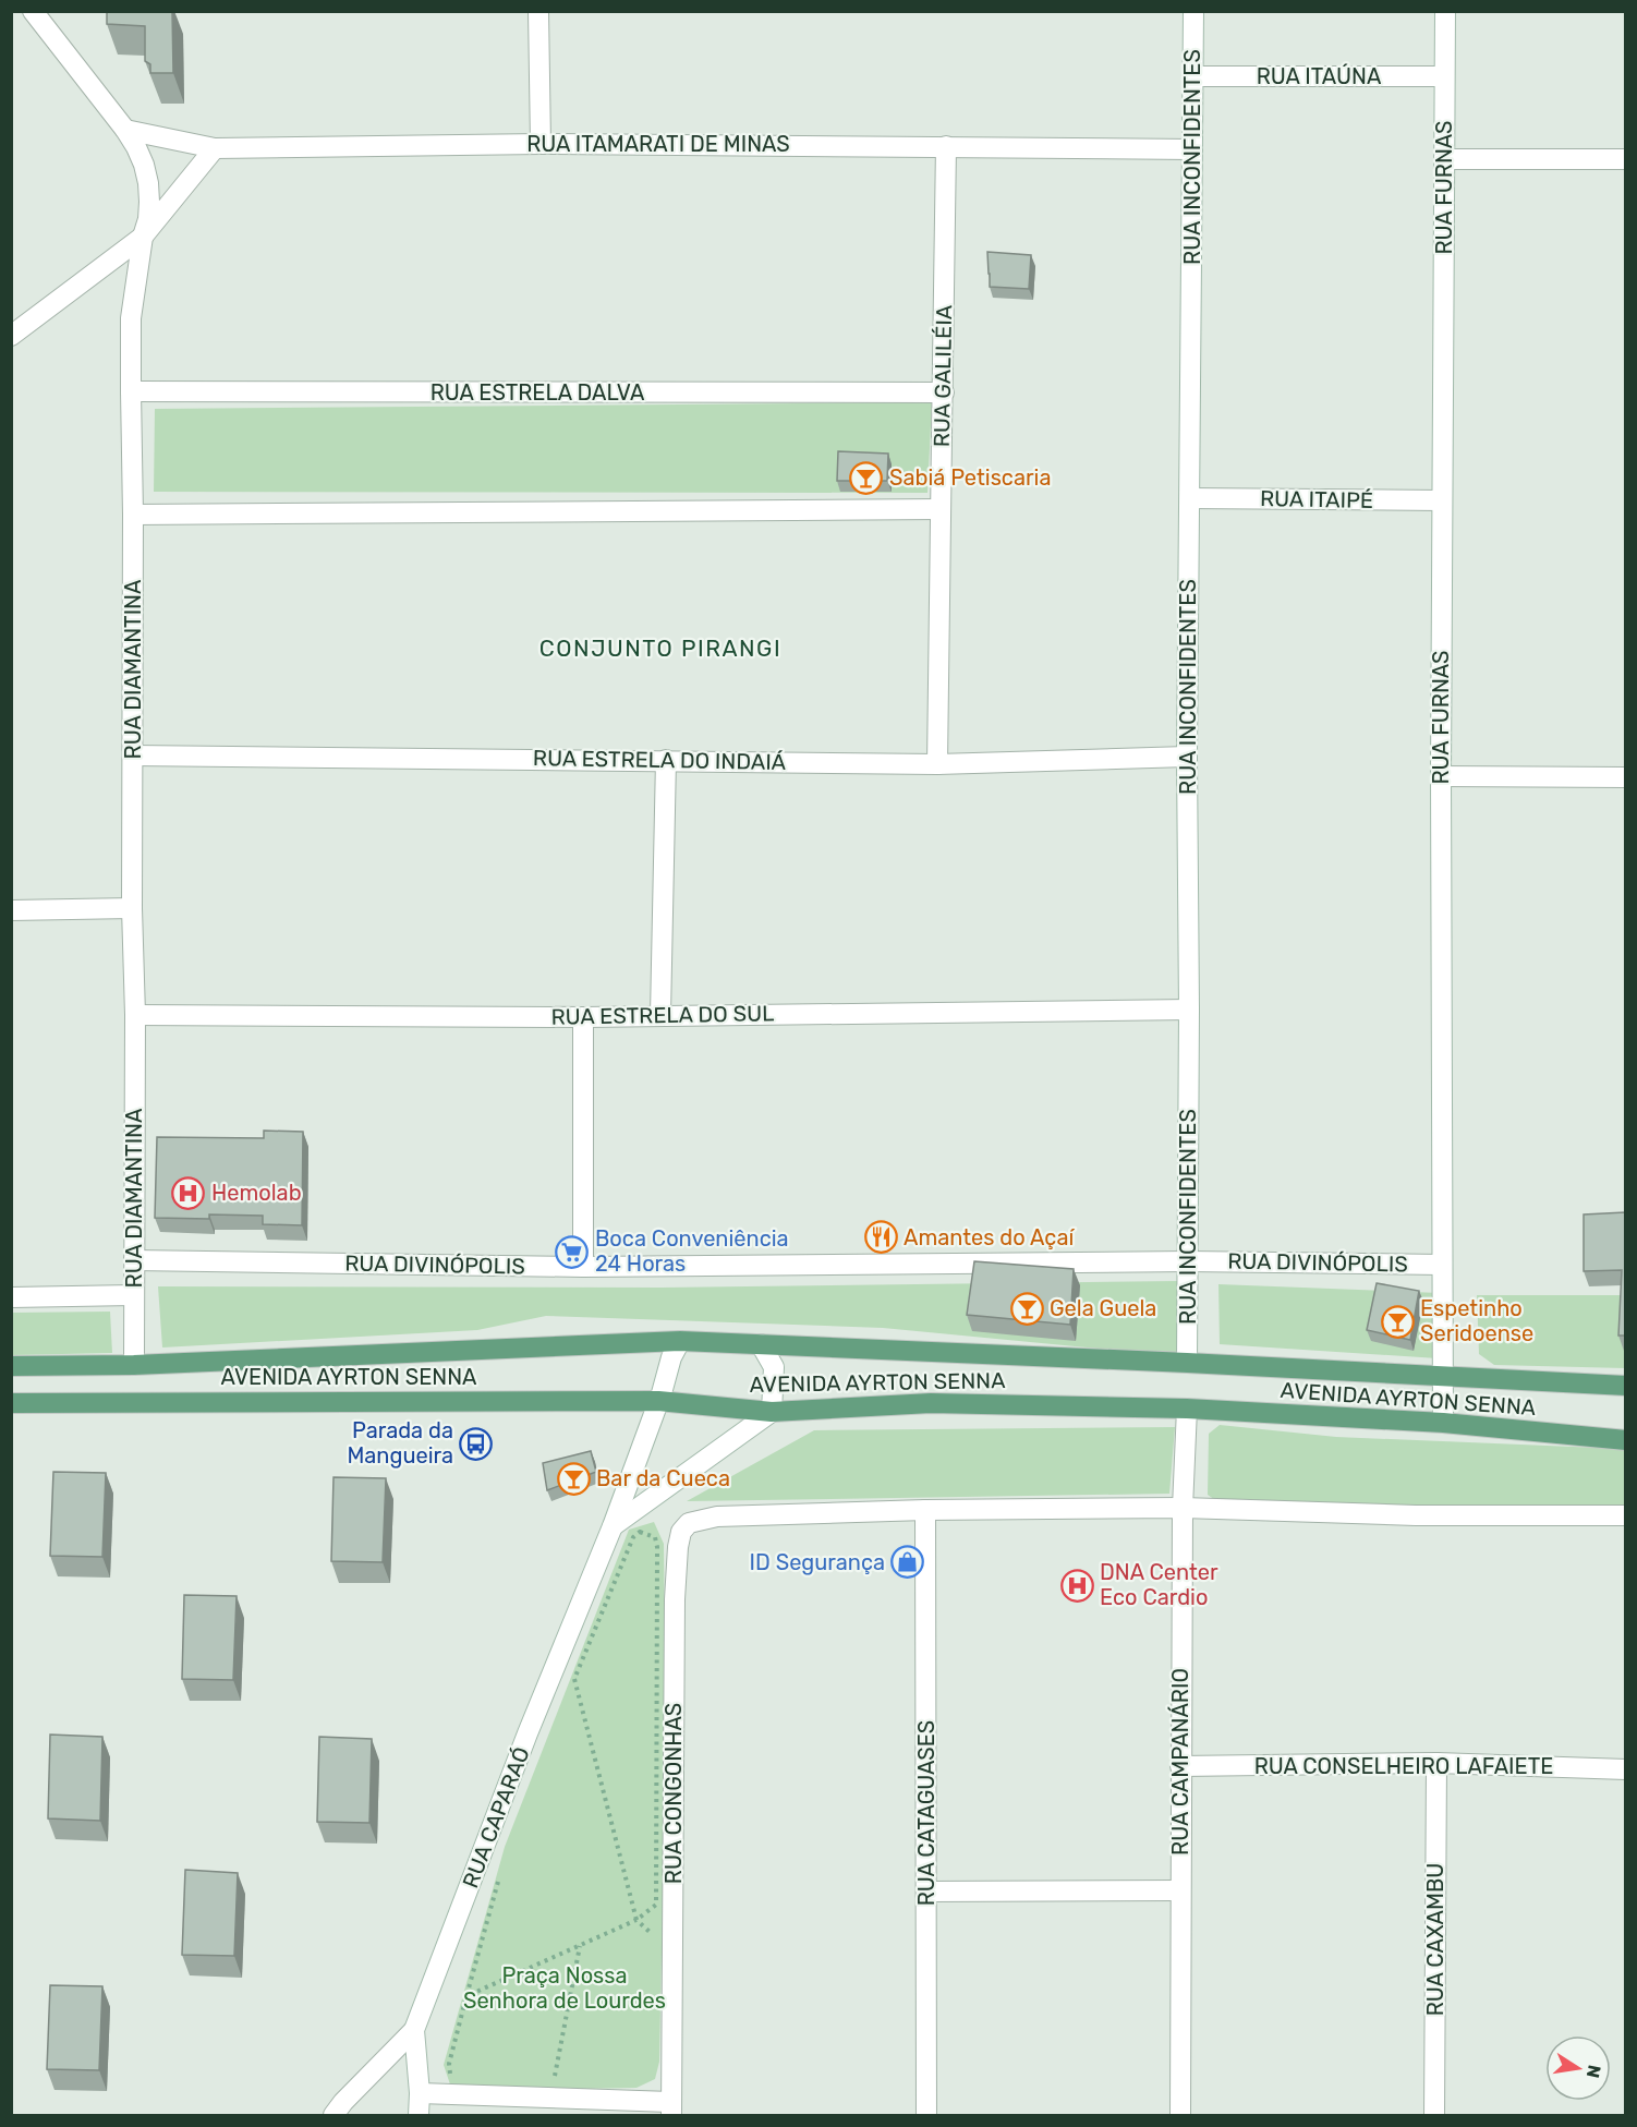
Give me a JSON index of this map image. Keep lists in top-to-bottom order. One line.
{"streets":{"main road":["AVENIDA AYRTON SENNA"],"street":["RUA ITAÚNA","RUA ITAMARATI DE MINAS","RUA INCONFIDENTES","RUA FURNAS","RUA GALILÉIA","RUA ESTRELA DALVA","RUA ITAIPÉ","RUA DIAMANTINA","RUA ESTRELA DO INDAIÁ","RUA ESTRELA DO SUL","RUA DIVINÓPOLIS","RUA CAMPANÁRIO","RUA CONSELHEIRO LAFAIETE","RUA CONGONHAS","RUA CATAGUASES","RUA CAPARAÓ","RUA CAXAMBU"]},"crossings":[["RUA ITAÚNA","RUA INCONFIDENTES"],["RUA ITAÚNA","RUA FURNAS"],["RUA ITAMARATI DE MINAS","RUA INCONFIDENTES"],["RUA ITAMARATI DE MINAS","RUA GALILÉIA"],["RUA ITAMARATI DE MINAS","RUA DIAMANTINA"],["RUA INCONFIDENTES","RUA ITAIPÉ"],["RUA INCONFIDENTES","RUA ESTRELA DO INDAIÁ"],["RUA INCONFIDENTES","RUA ESTRELA DO SUL"],["RUA INCONFIDENTES","RUA DIVINÓPOLIS"],["RUA INCONFIDENTES","AVENIDA AYRTON SENNA"],["RUA FURNAS","RUA ITAIPÉ"],["RUA FURNAS","RUA DIVINÓPOLIS"],["RUA FURNAS","AVENIDA AYRTON SENNA"],["RUA GALILÉIA","RUA ESTRELA DALVA"],["RUA GALILÉIA","RUA ESTRELA DO INDAIÁ"],["RUA ESTRELA DALVA","RUA DIAMANTINA"],["RUA DIAMANTINA","RUA ESTRELA DO INDAIÁ"],["RUA DIAMANTINA","RUA ESTRELA DO SUL"],["RUA DIAMANTINA","RUA DIVINÓPOLIS"],["RUA DIAMANTINA","AVENIDA AYRTON SENNA"],["AVENIDA AYRTON SENNA","RUA CAMPANÁRIO"],["AVENIDA AYRTON SENNA","RUA CAPARAÓ"],["RUA CAMPANÁRIO","RUA CONSELHEIRO LAFAIETE"],["RUA CONSELHEIRO LAFAIETE","RUA CAXAMBU"],["RUA CONGONHAS","RUA CATAGUASES"]],"districts":["CONJUNTO PIRANGI"],"parks":["Praça Nossa Senhora de Lourdes"],"places":{"bar":["Sabiá Petiscaria","Gela Guela","Espetinho Seridoense","Bar da Cueca"],"hospital":["Hemolab","DNA Center Eco Cardio"],"restaurant":["Amantes do Açaí"],"supermarket":["Boca Conveniência 24 Horas"],"bus stop":["Parada da Mangueira"],"shop":["ID Segurança"]},"north":"right"}
